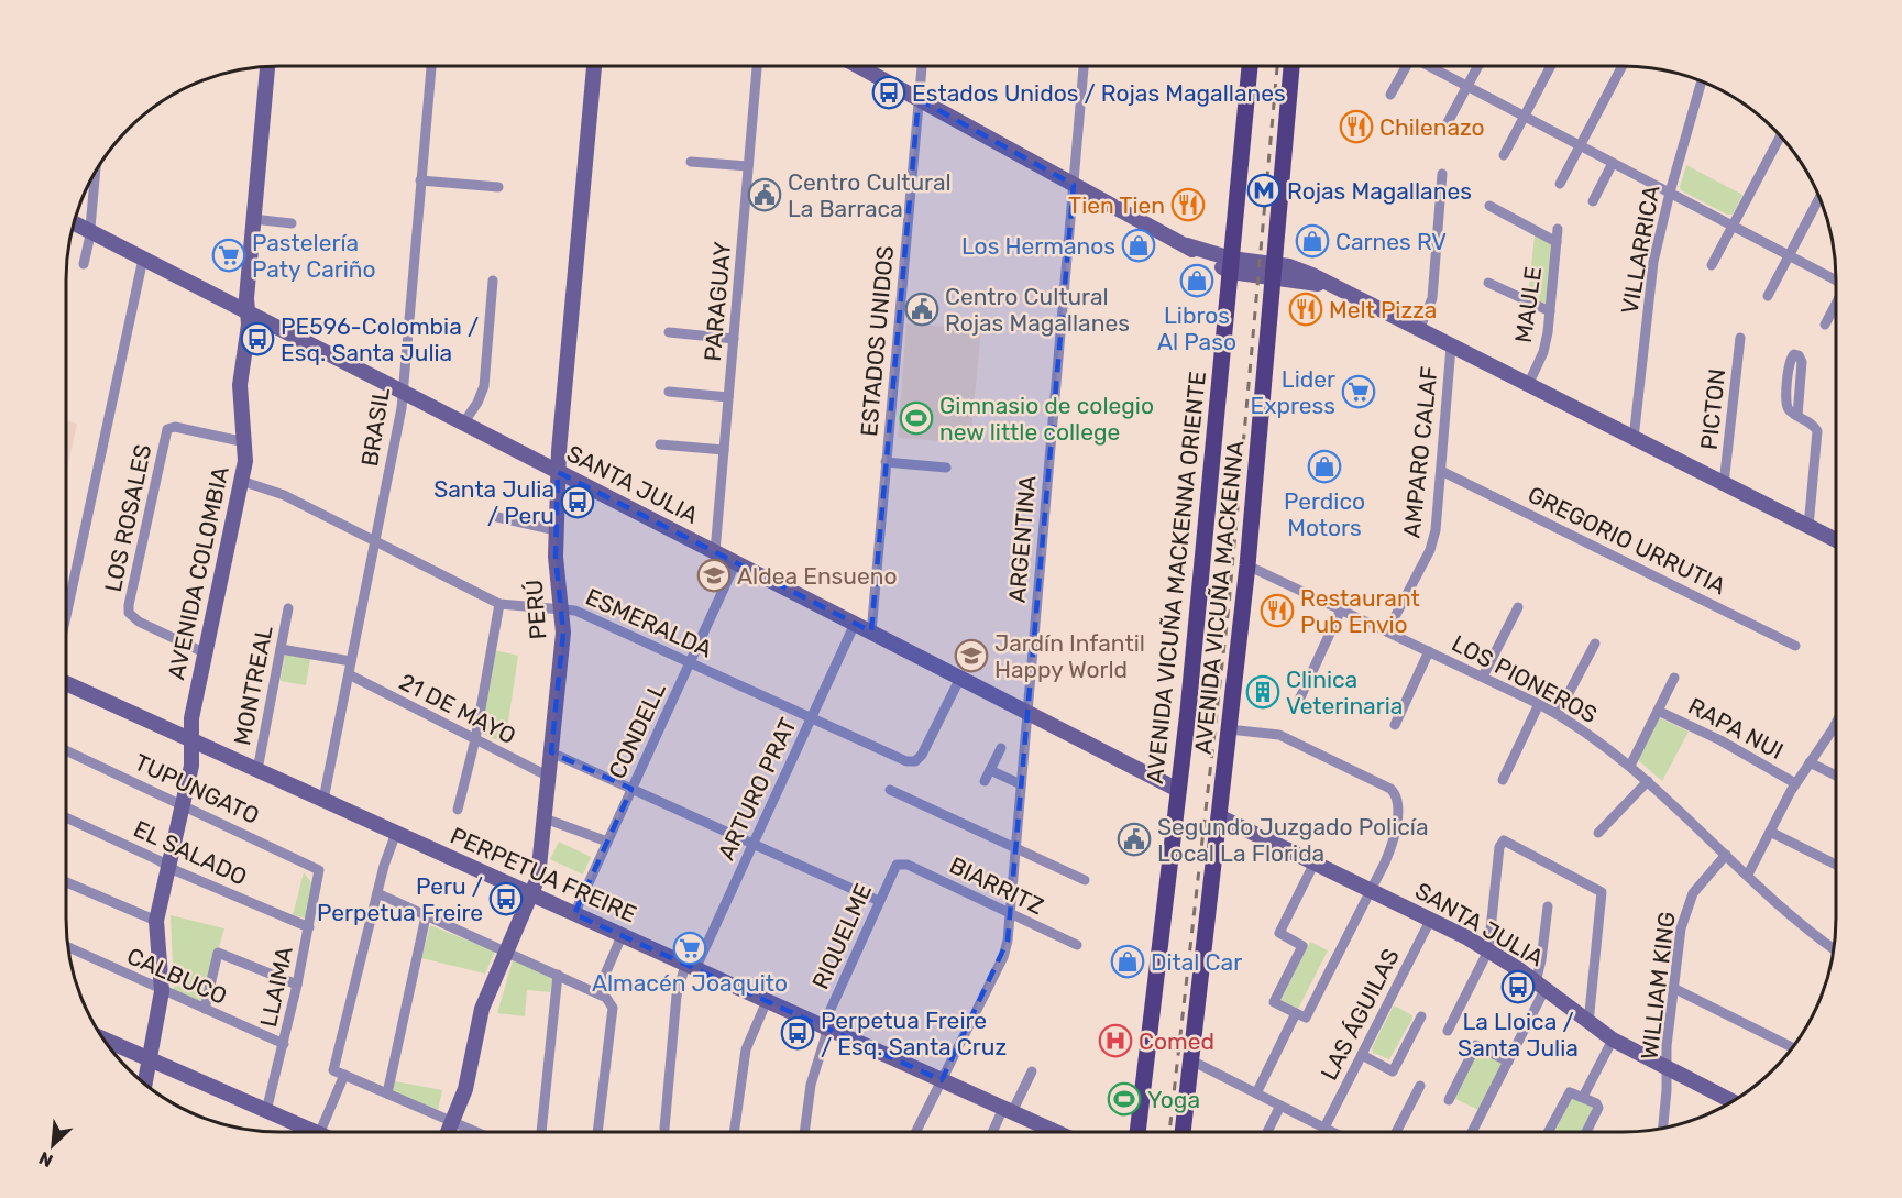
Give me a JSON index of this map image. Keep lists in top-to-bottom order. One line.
{"streets":{"main road":["AVENIDA VICUÑA MACKENNA ORIENTE","AVENIDA VICUÑA MACKENNA"],"street":["VILLARRICA","PARAGUAY","MAULE","ESTADOS UNIDOS","PICTON","BRASIL","AMPARO CALAF","SANTA JULIA","LOS ROSALES","ARGENTINA","GREGORIO URRUTIA","AVENIDA COLOMBIA","PERÚ","ESMERALDA","LOS PIONEROS","MONTREAL","21 DE MAYO","RAPA NUI","CONDELL","TUPUNGATO","ARTURO PRAT","EL SALADO","PERPETUA FREIRE","BIARRITZ","RIQUELME","CALBUCO","WILLIAM KING","LLAIMA","LAS ÁGUILAS"]},"crossings":[["PARAGUAY","SANTA JULIA"],["ESTADOS UNIDOS","SANTA JULIA"],["BRASIL","SANTA JULIA"],["BRASIL","ESMERALDA"],["BRASIL","21 DE MAYO"],["BRASIL","PERPETUA FREIRE"],["AMPARO CALAF","GREGORIO URRUTIA"],["AMPARO CALAF","LOS PIONEROS"],["SANTA JULIA","ARGENTINA"],["SANTA JULIA","AVENIDA COLOMBIA"],["SANTA JULIA","AVENIDA VICUÑA MACKENNA ORIENTE"],["SANTA JULIA","AVENIDA VICUÑA MACKENNA"],["SANTA JULIA","PERÚ"],["SANTA JULIA","ESMERALDA"],["SANTA JULIA","CONDELL"],["SANTA JULIA","ARTURO PRAT"],["SANTA JULIA","WILLIAM KING"],["SANTA JULIA","LAS ÁGUILAS"],["LOS ROSALES","AVENIDA COLOMBIA"],["ARGENTINA","PERPETUA FREIRE"],["ARGENTINA","BIARRITZ"],["AVENIDA COLOMBIA","ESMERALDA"],["AVENIDA COLOMBIA","TUPUNGATO"],["AVENIDA COLOMBIA","EL SALADO"],["AVENIDA COLOMBIA","PERPETUA FREIRE"],["AVENIDA COLOMBIA","CALBUCO"],["AVENIDA VICUÑA MACKENNA","LOS PIONEROS"],["PERÚ","ESMERALDA"],["PERÚ","21 DE MAYO"],["PERÚ","PERPETUA FREIRE"],["ESMERALDA","CONDELL"],["ESMERALDA","ARTURO PRAT"],["LOS PIONEROS","WILLIAM KING"],["MONTREAL","PERPETUA FREIRE"],["CONDELL","PERPETUA FREIRE"],["TUPUNGATO","LLAIMA"],["ARTURO PRAT","PERPETUA FREIRE"],["EL SALADO","LLAIMA"],["PERPETUA FREIRE","RIQUELME"],["BIARRITZ","RIQUELME"],["CALBUCO","LLAIMA"]],"places":{"bus stop":["Estados Unidos / Rojas Magallanes","PE596-Colombia / Esq. Santa Julia","Santa Julia / Peru","Peru / Perpetua Freire","La Lloica / Santa Julia","Perpetua Freire / Esq. Santa Cruz"],"restaurant":["Chilenazo","Tien Tien","Melt Pizza","Restaurant Pub Envio"],"metro station":["Rojas Magallanes"],"public building":["Centro Cultural La Barraca","Centro Cultural Rojas Magallanes","Segundo Juzgado Policía Local La Florida"],"shop":["Carnes RV","Los Hermanos","Libros Al Paso","Perdico Motors","Dital Car"],"supermarket":["Pastelería Paty Cariño","Lider Express","Almacén Joaquito"],"sports":["Gimnasio de colegio new little college","Yoga"],"school or university":["Aldea Ensueno","Jardín Infantil Happy World"],"building":["Clinica Veterinaria"],"hospital":["Comed"]},"north":"bottom left"}
